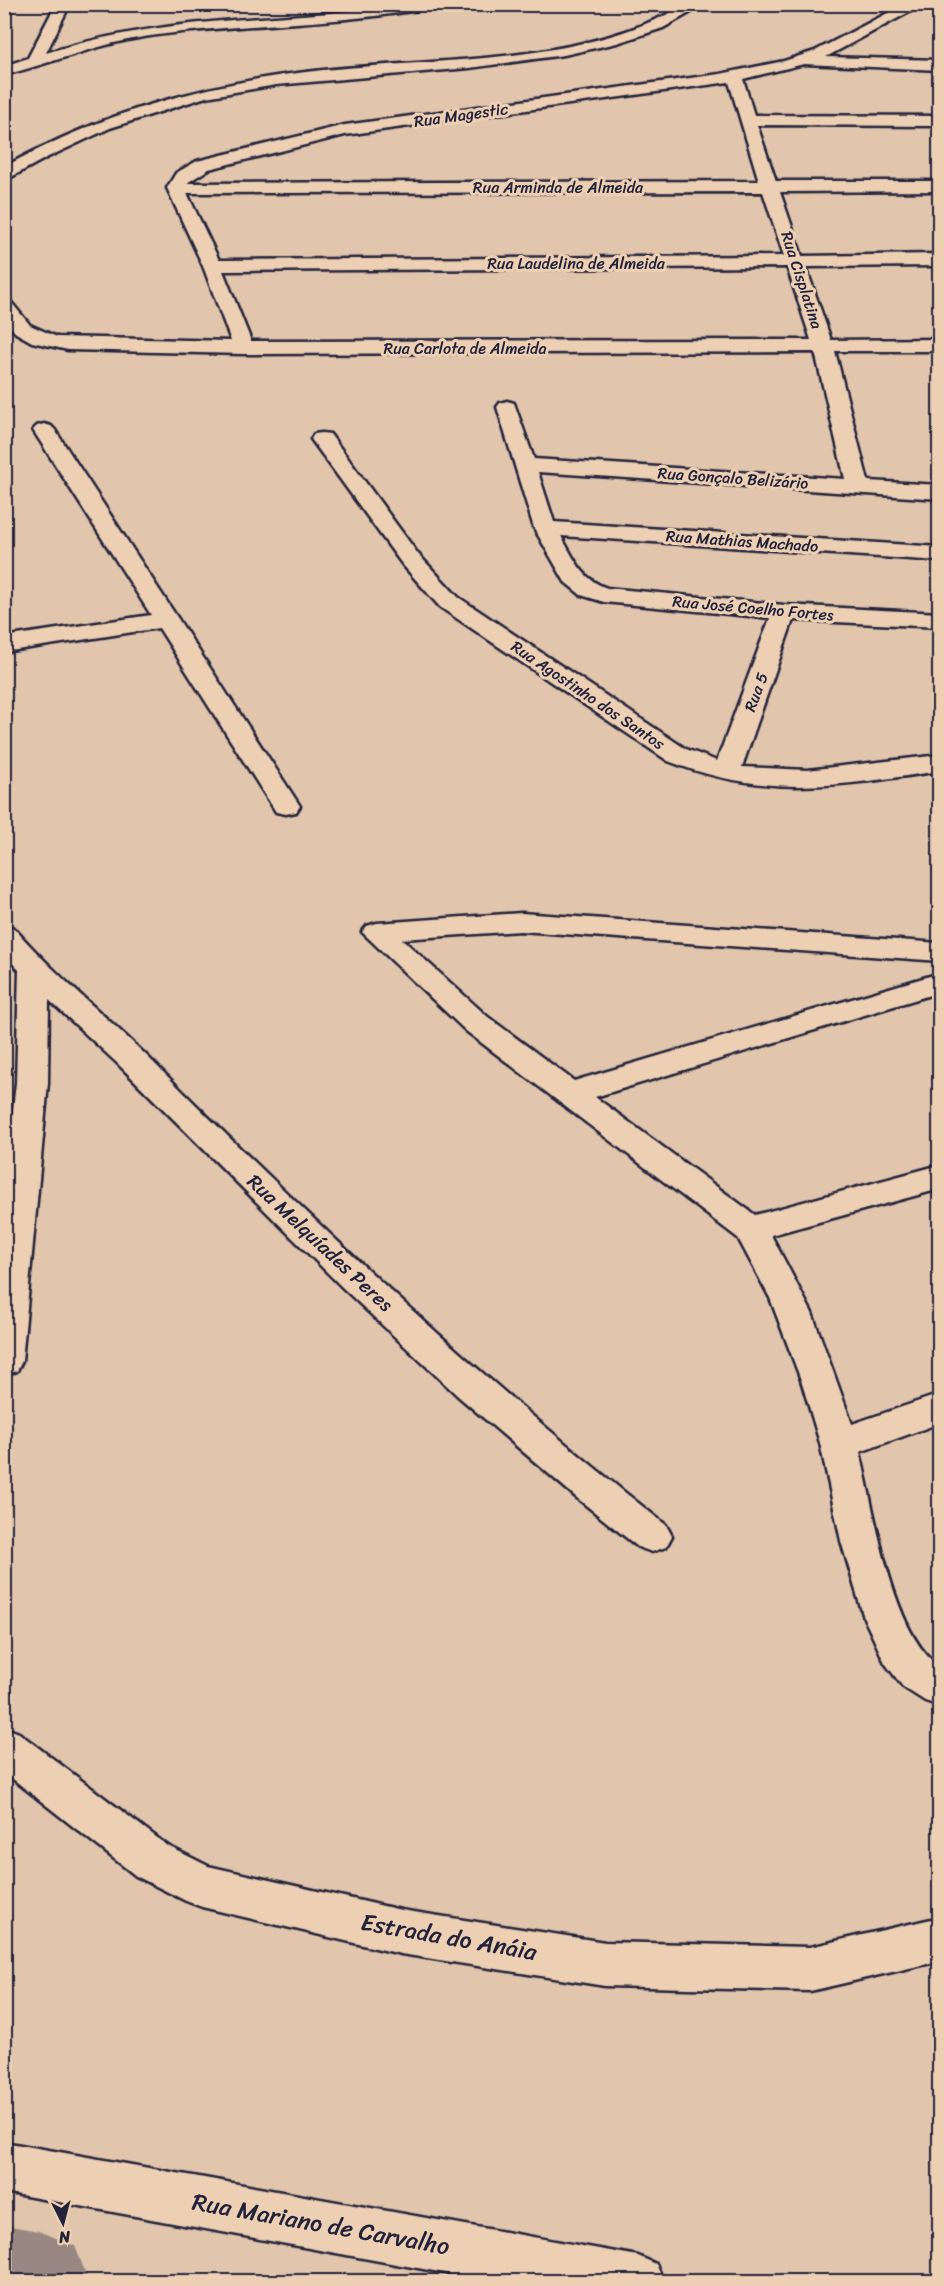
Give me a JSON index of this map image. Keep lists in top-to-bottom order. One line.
{"streets":{"street":["Rua Magestic","Rua Arminda de Almeida","Rua Laudelina de Almeida","Rua Cisplatina","Rua Carlota de Almeida","Rua Gonçalo Belizário","Rua Mathias Machado","Rua José Coelho Fortes","Rua 5","Rua Agostinho dos Santos","Rua Melquíades Peres","Estrada do Anáia","Rua Mariano de Carvalho"]},"crossings":[["Rua Magestic","Rua Arminda de Almeida"],["Rua Magestic","Rua Cisplatina"],["Rua Arminda de Almeida","Rua Cisplatina"],["Rua Laudelina de Almeida","Rua Cisplatina"],["Rua Cisplatina","Rua Carlota de Almeida"],["Rua Cisplatina","Rua Gonçalo Belizário"],["Rua Mathias Machado","Rua José Coelho Fortes"],["Rua José Coelho Fortes","Rua 5"],["Rua 5","Rua Agostinho dos Santos"]],"north":"bottom"}
